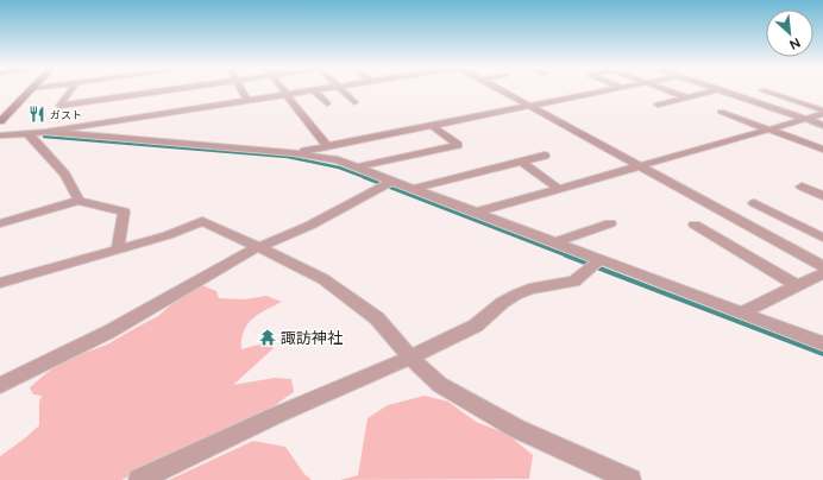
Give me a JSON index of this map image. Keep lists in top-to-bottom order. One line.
{"places":{"restaurant":["ガスト"],"temple":["諏訪神社"]},"north":"bottom right"}
